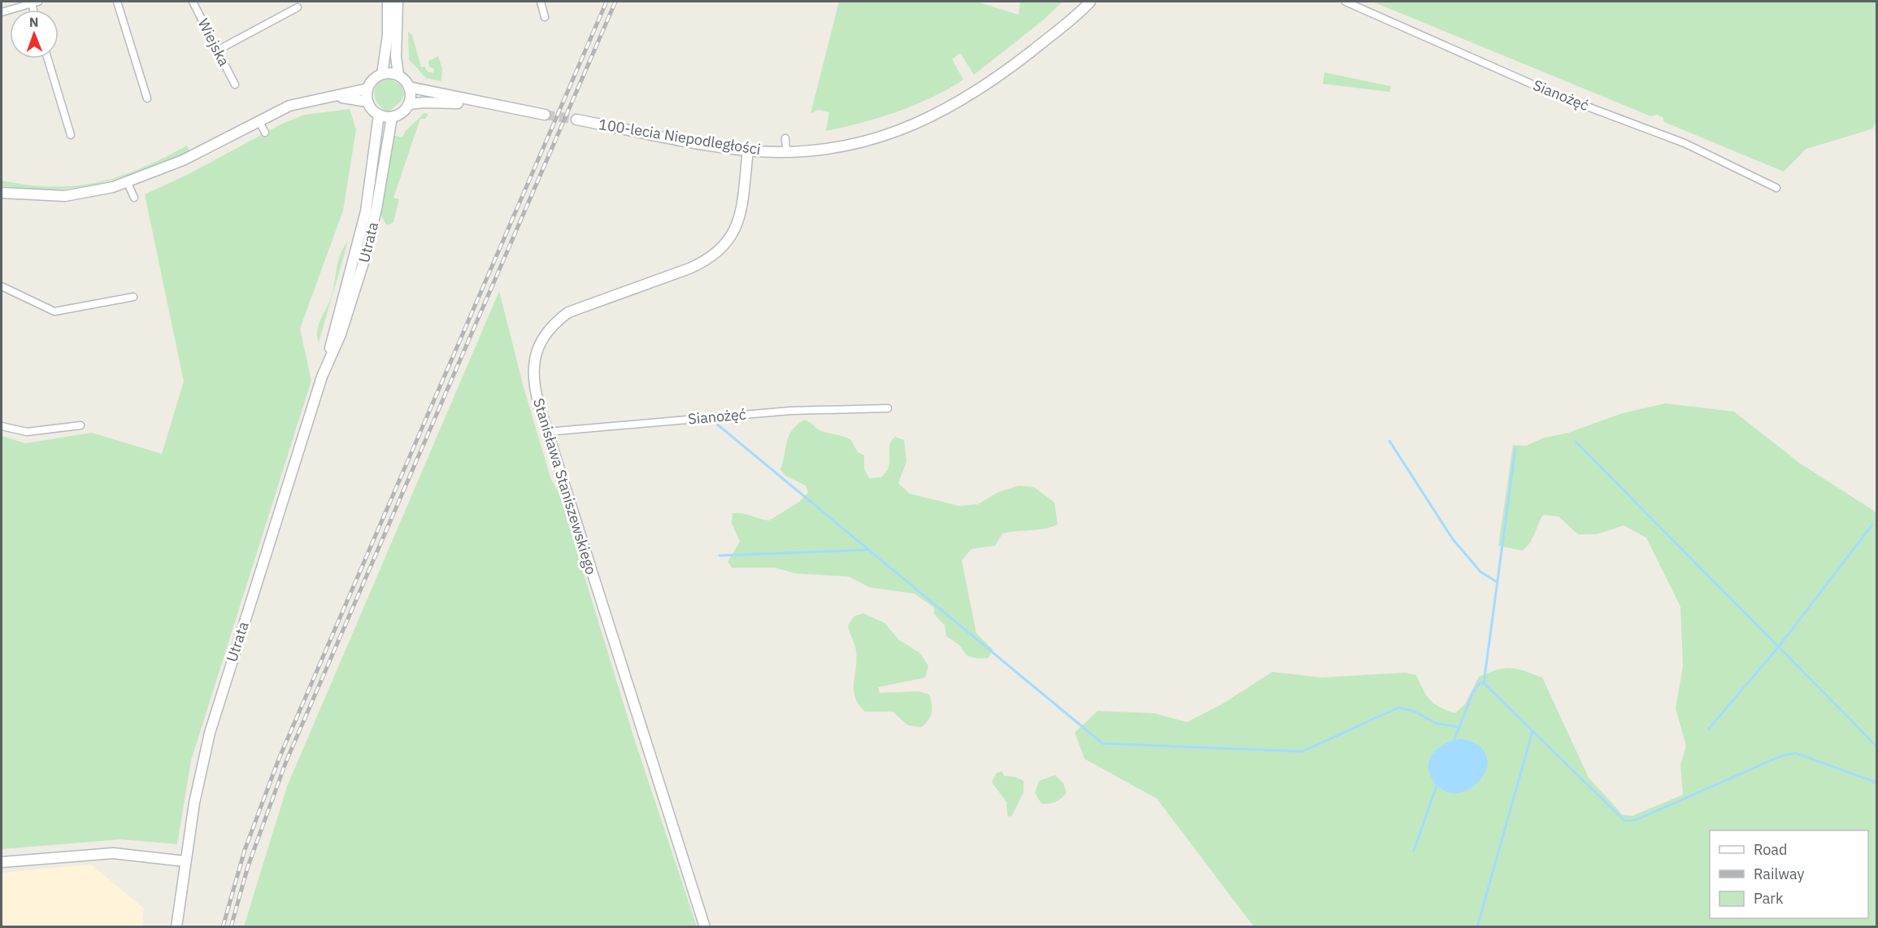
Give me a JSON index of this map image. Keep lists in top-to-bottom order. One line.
{"streets":{"main road":["100-lecia Niepodległości","Utrata","Stanisława Staniszewskiego"],"street":["Wiejska","Sianożęć"]},"crossings":[["Sianożęć","Stanisława Staniszewskiego"],["100-lecia Niepodległości","Stanisława Staniszewskiego"]],"legend":["Road","Railway","Park"],"north":"top"}
